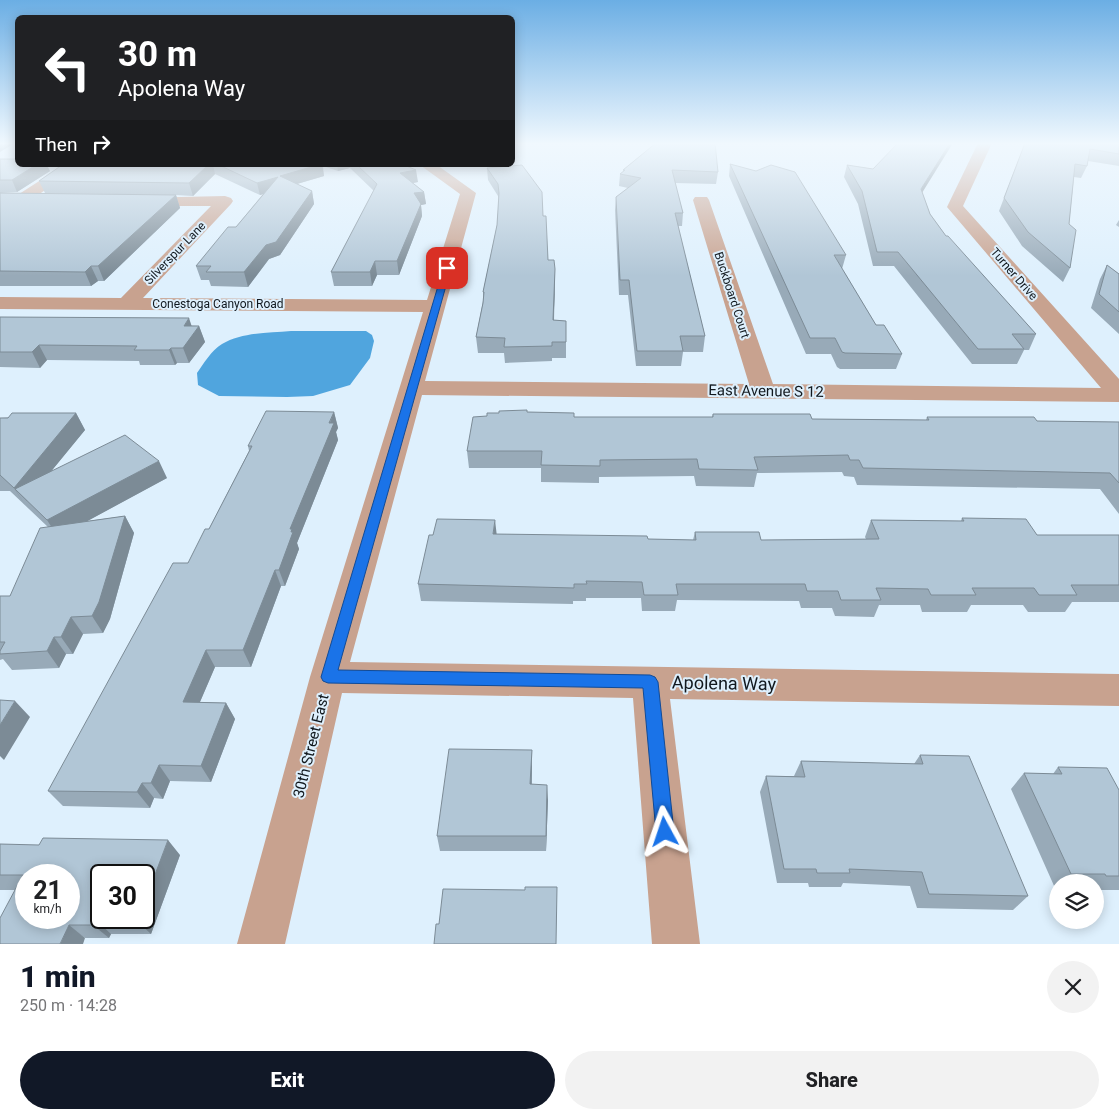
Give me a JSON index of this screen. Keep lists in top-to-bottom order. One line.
{"streets":{"street":["Silverspur Lane","Turner Drive","Buckboard Court","Conestoga Canyon Road","East Avenue S 12","Apolena Way","30th Street East"]},"crossings":[["Silverspur Lane","Conestoga Canyon Road"],["Turner Drive","East Avenue S 12"],["Buckboard Court","East Avenue S 12"],["Conestoga Canyon Road","30th Street East"],["East Avenue S 12","30th Street East"],["Apolena Way","30th Street East"]],"page":{"turn":["30 m","Apolena Way"],"then":"Then","speed":"21 km/h","limit":"30","heading":["1 min","250 m · 14:28"],"buttons":["Exit","Share"]}}
